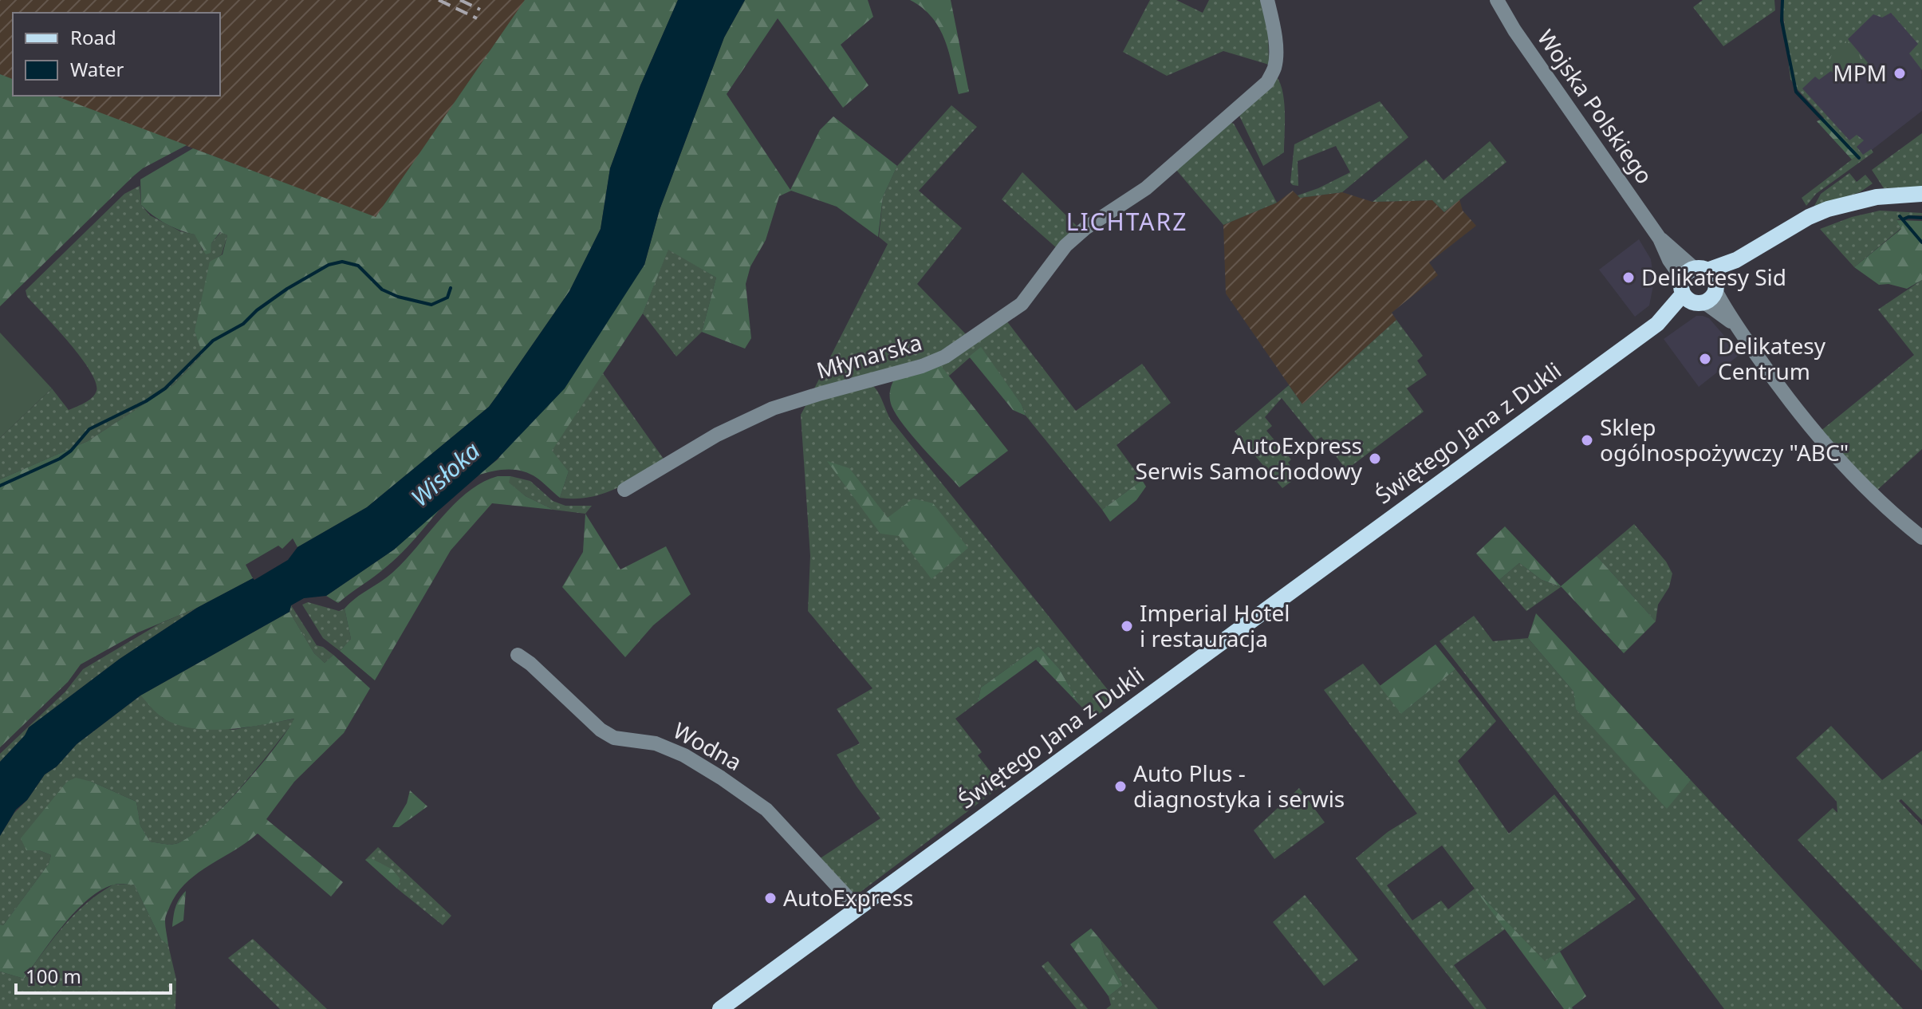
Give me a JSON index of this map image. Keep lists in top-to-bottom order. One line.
{"streets":{"main road":["Świętego Jana z Dukli"],"street":["Wojska Polskiego","Młynarska","Wodna"]},"crossings":[["Wojska Polskiego","Świętego Jana z Dukli"],["Świętego Jana z Dukli","Wodna"]],"districts":["LICHTARZ"],"water":["Wisłoka"],"places":["MPM","Delikatesy Sid","Delikatesy Centrum","Sklep ogólnospożywczy \"ABC\"","AutoExpress Serwis Samochodowy","Imperial Hotel i restauracja","Auto Plus - diagnostyka i serwis","AutoExpress"],"legend":["Road","Water"],"scale_bar":"100 m"}
